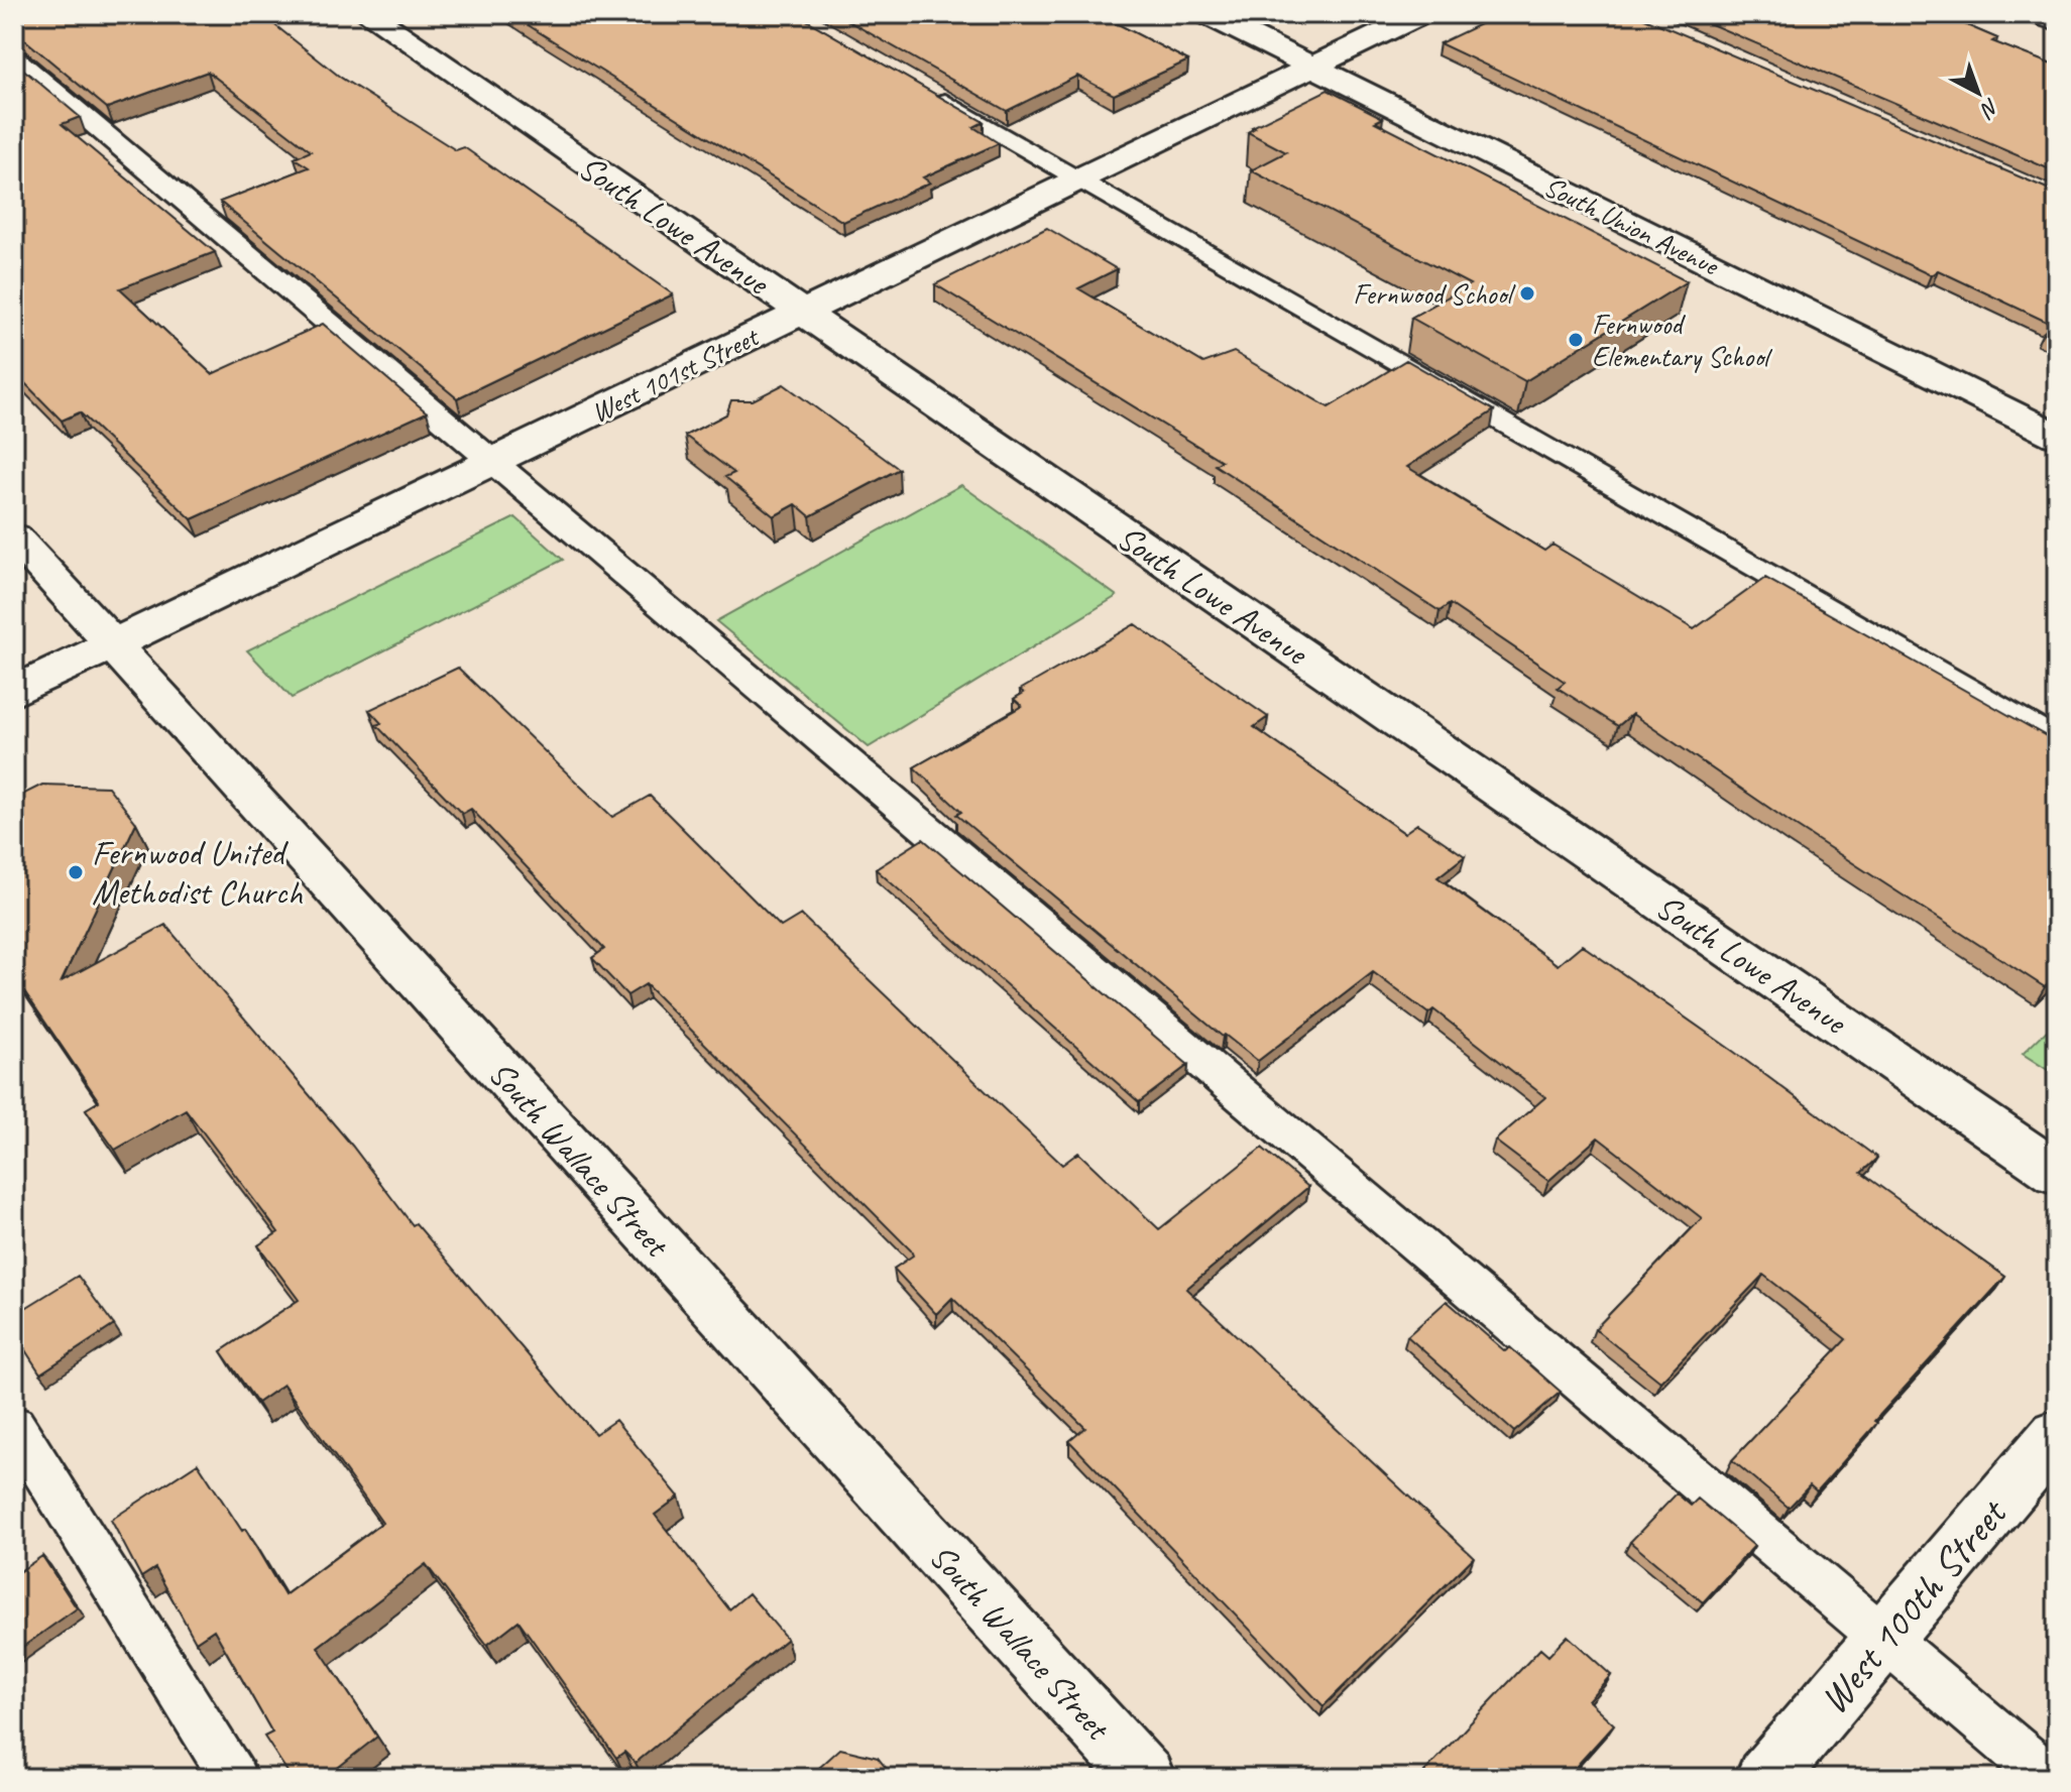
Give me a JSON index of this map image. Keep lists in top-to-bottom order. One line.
{"streets":{"street":["South Lowe Avenue","South Union Avenue","West 101st Street","South Wallace Street","West 100th Street"]},"crossings":[["South Lowe Avenue","West 101st Street"],["South Union Avenue","West 101st Street"],["West 101st Street","South Wallace Street"]],"places":["Fernwood School","Fernwood Elementary School","Fernwood United Methodist Church"],"north":"bottom right"}
